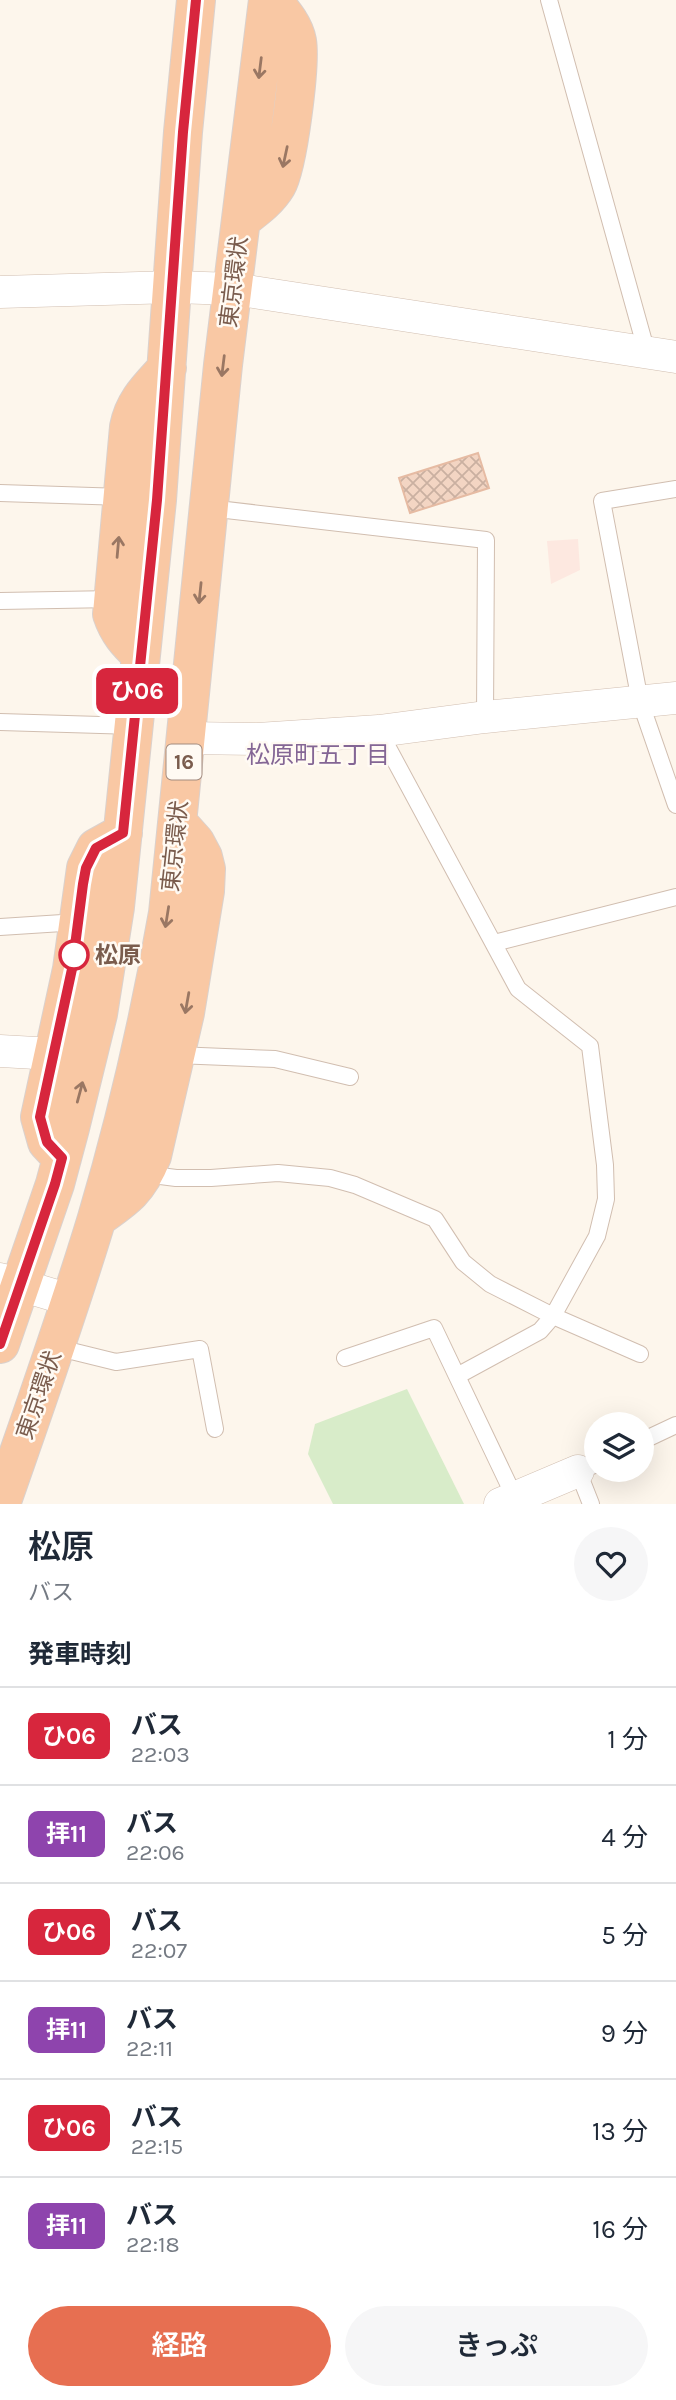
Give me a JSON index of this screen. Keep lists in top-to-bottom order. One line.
{"streets":{"highway":["東京環状","16"]},"districts":["松原町五丁目"],"places":["松原"],"lines":["bus line ひ06"],"page":{"on_map":"ひ06","heading":[["松原","バス"],"発車時刻"],"list":[{"mark":"ひ06","name":"バス","note":"22:03","value":"1 分"},{"mark":"拝11","name":"バス","note":"22:06","value":"4 分"},{"mark":"ひ06","name":"バス","note":"22:07","value":"5 分"},{"mark":"拝11","name":"バス","note":"22:11","value":"9 分"},{"mark":"ひ06","name":"バス","note":"22:15","value":"13 分"},{"mark":"拝11","name":"バス","note":"22:18","value":"16 分"}],"buttons":["経路","きっぷ"]}}
